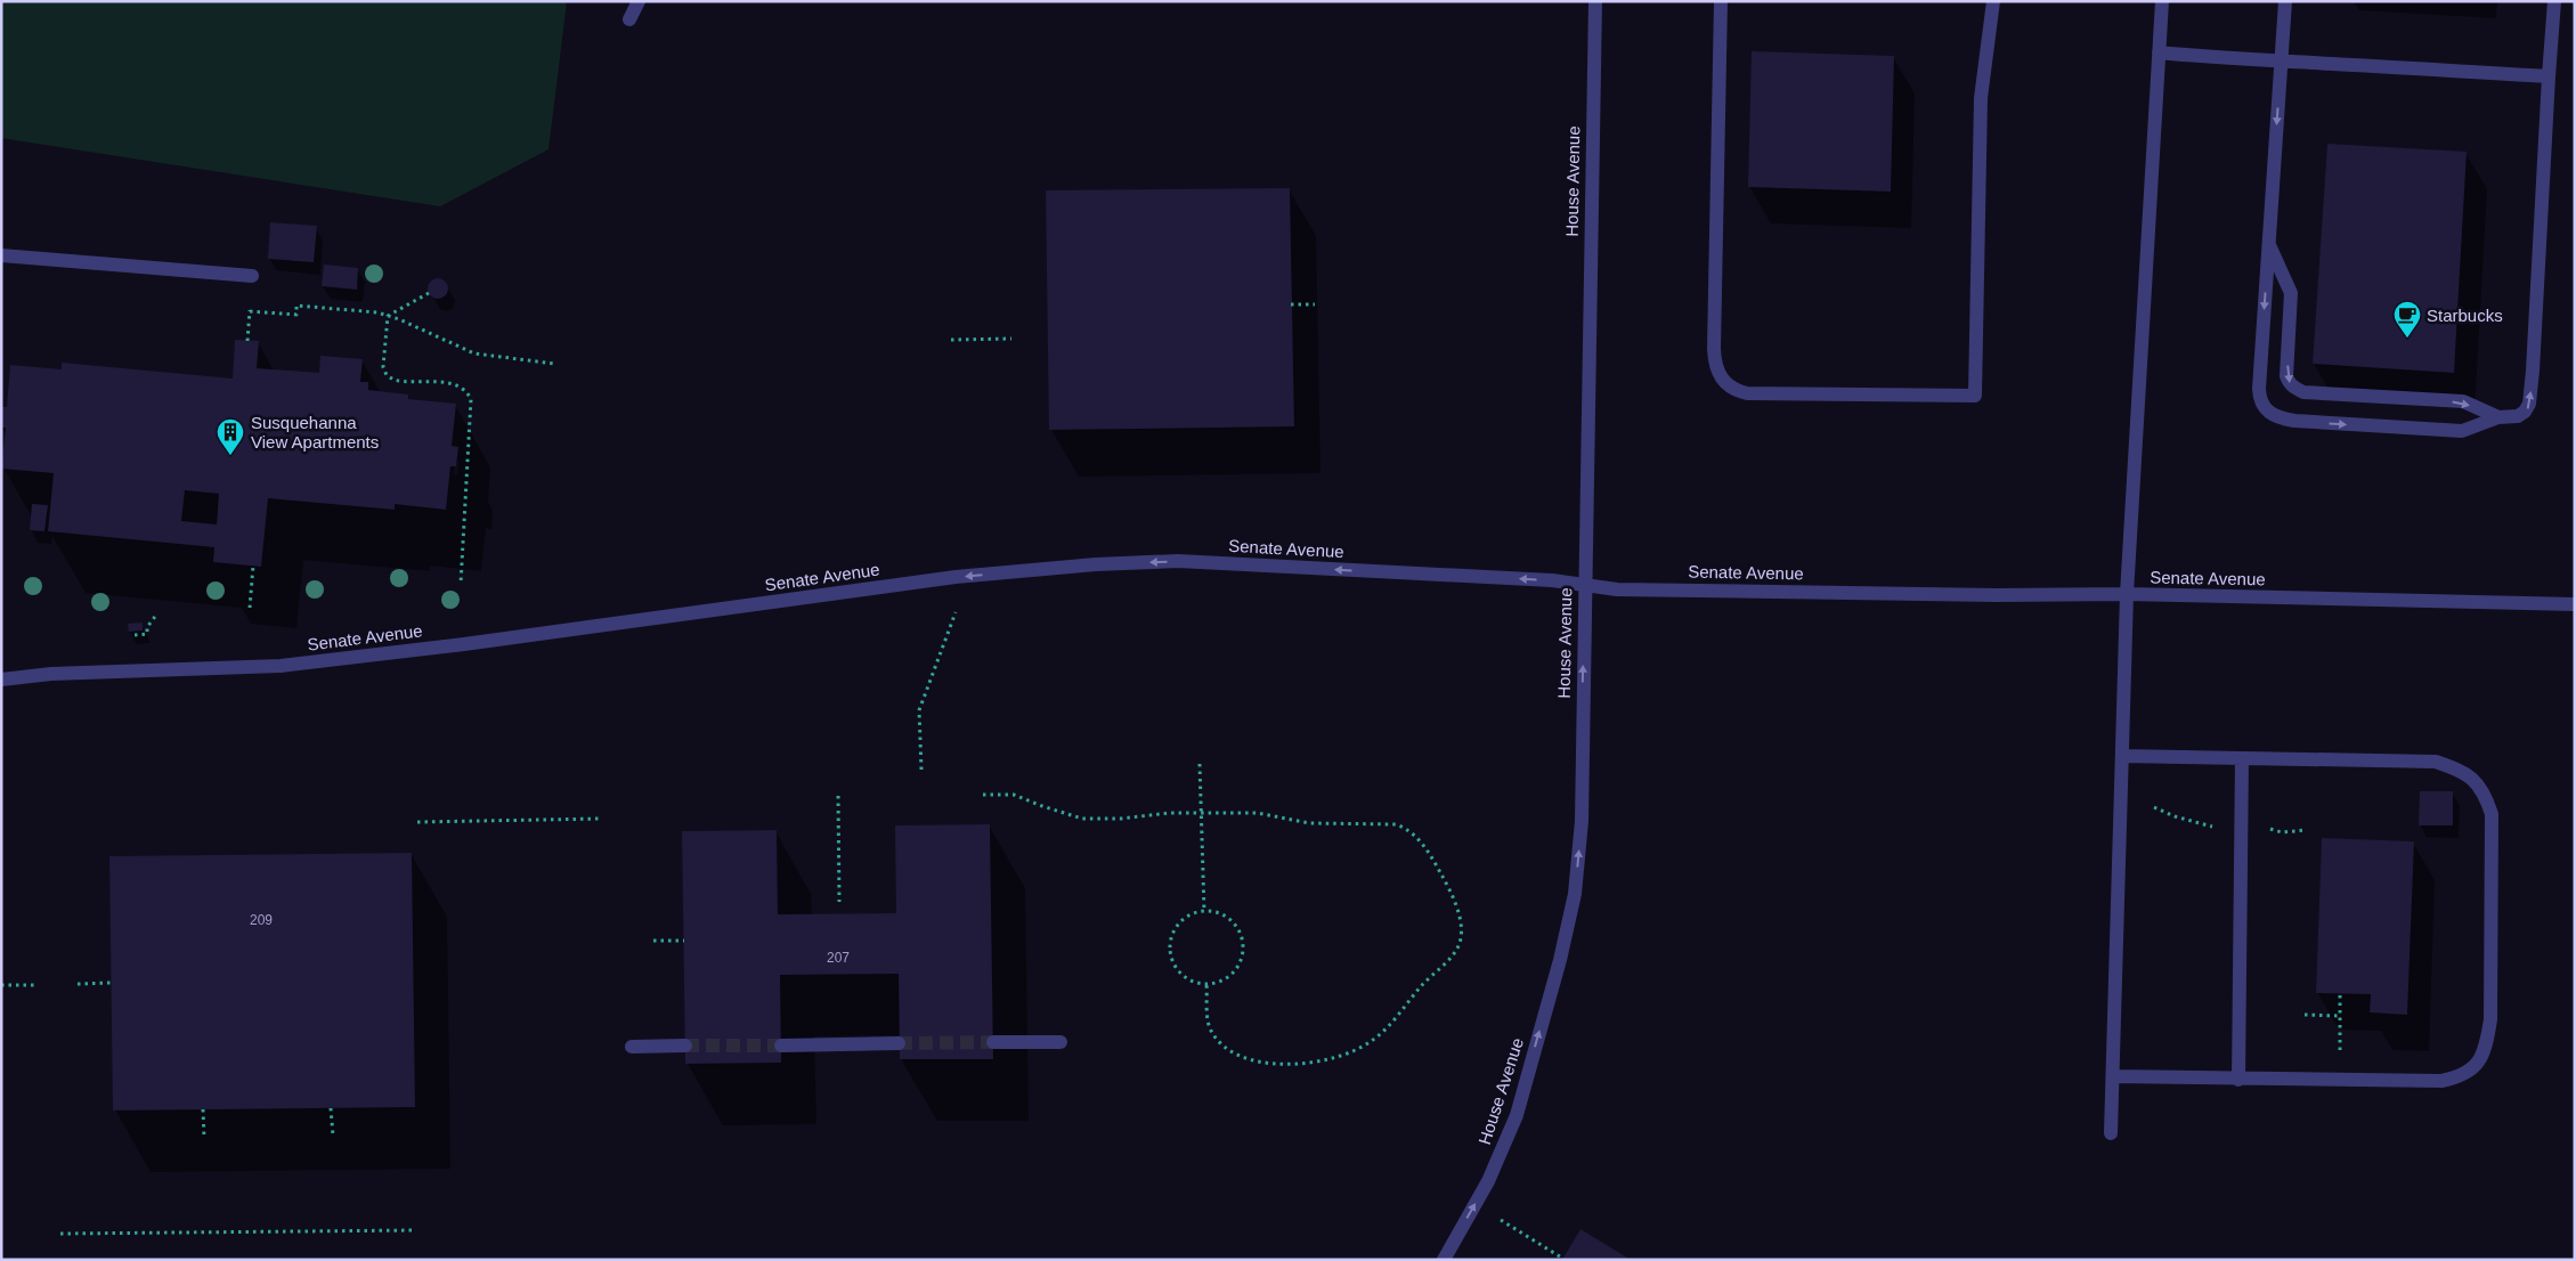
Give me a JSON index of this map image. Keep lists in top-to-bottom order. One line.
{"streets":{"street":["House Avenue","Senate Avenue"]},"crossings":[["House Avenue","Senate Avenue"]],"one_way":["House Avenue","Senate Avenue"],"places":{"cafe":["Starbucks"],"building":["Susquehanna View Apartments"]},"house_numbers":["209","207"]}
